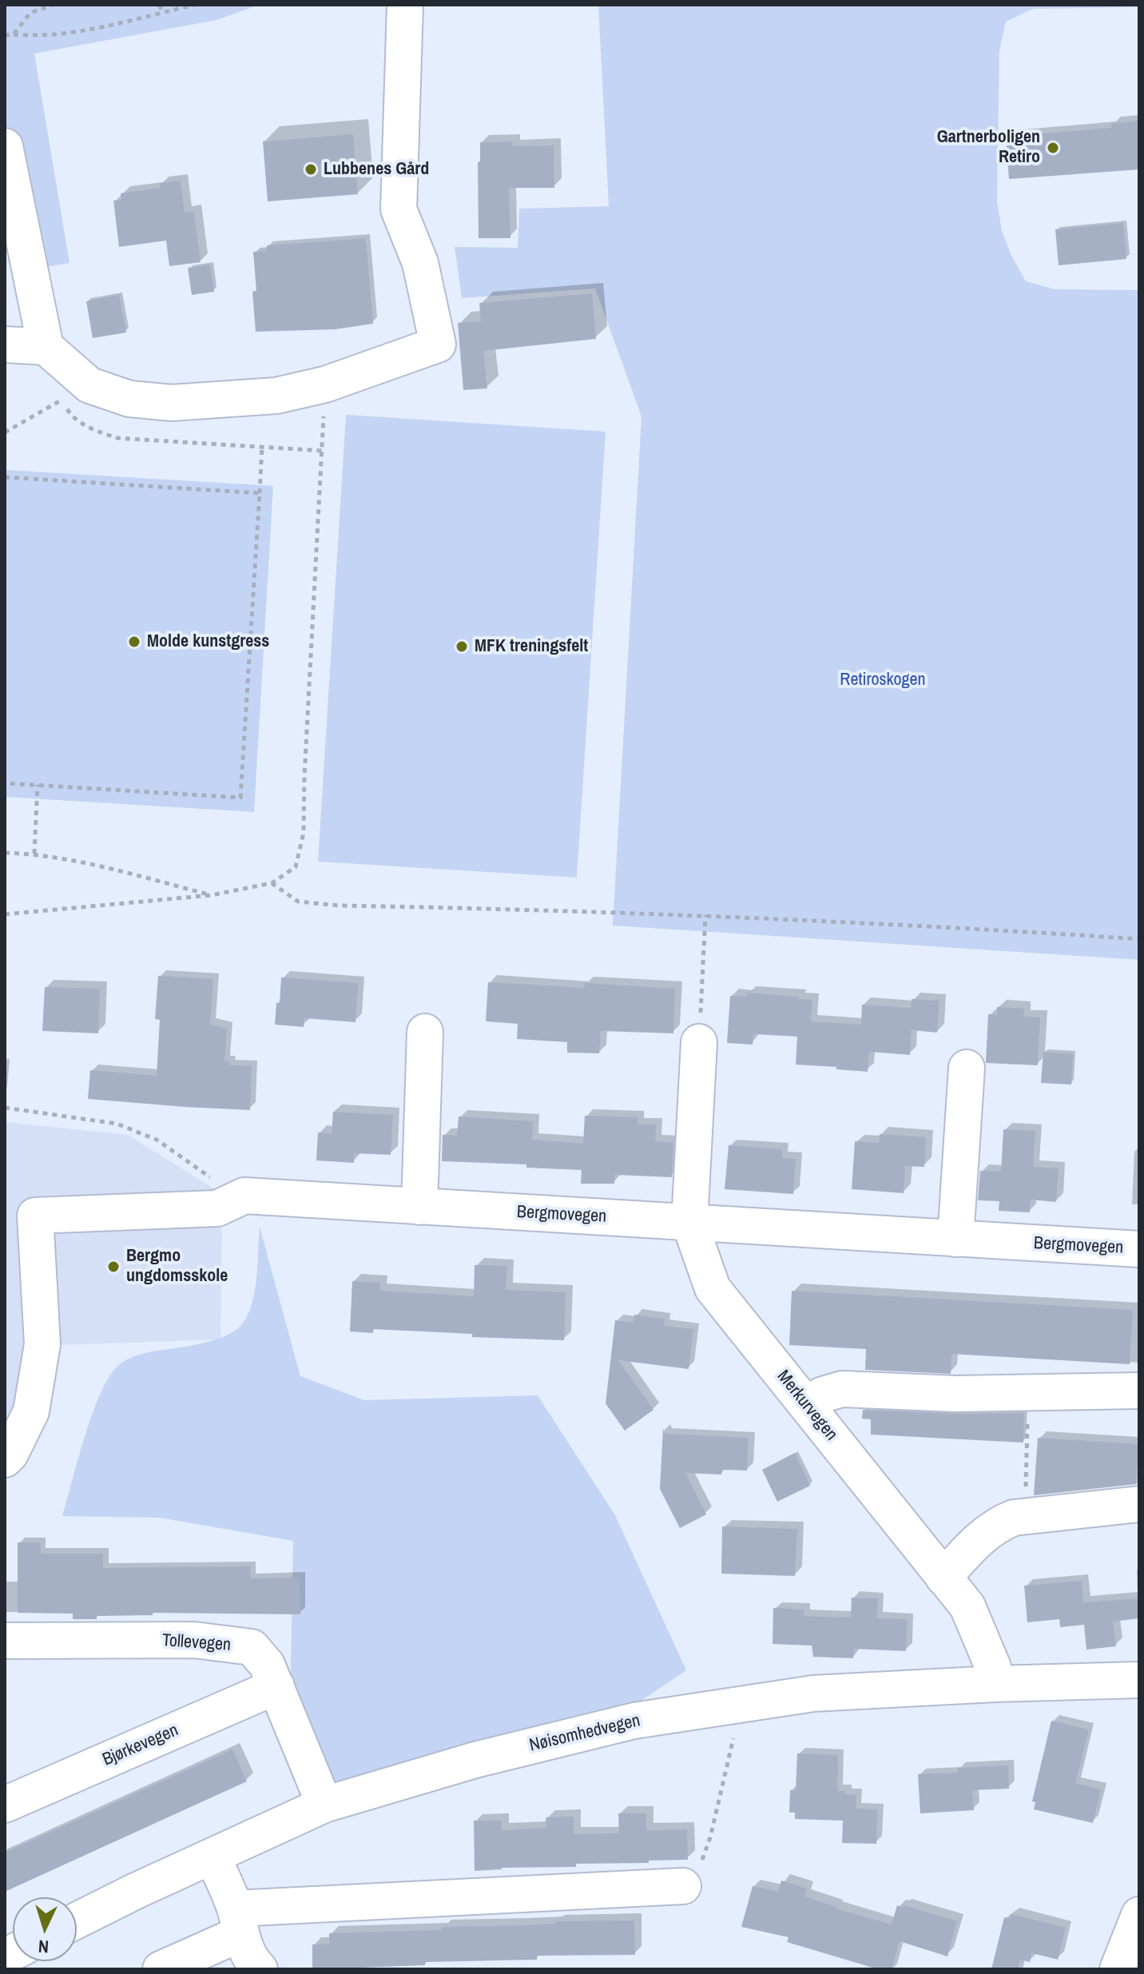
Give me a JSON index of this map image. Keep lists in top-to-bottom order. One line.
{"streets":{"street":["Bergmovegen","Merkurvegen","Tollevegen","Nøisomhedvegen","Bjørkevegen"]},"crossings":[["Bergmovegen","Merkurvegen"],["Merkurvegen","Nøisomhedvegen"],["Tollevegen","Nøisomhedvegen"],["Tollevegen","Bjørkevegen"]],"parks":["Retiroskogen"],"places":["Gartnerboligen Retiro","Lubbenes Gård","Molde kunstgress","MFK treningsfelt","Bergmo ungdomsskole"],"north":"bottom"}
